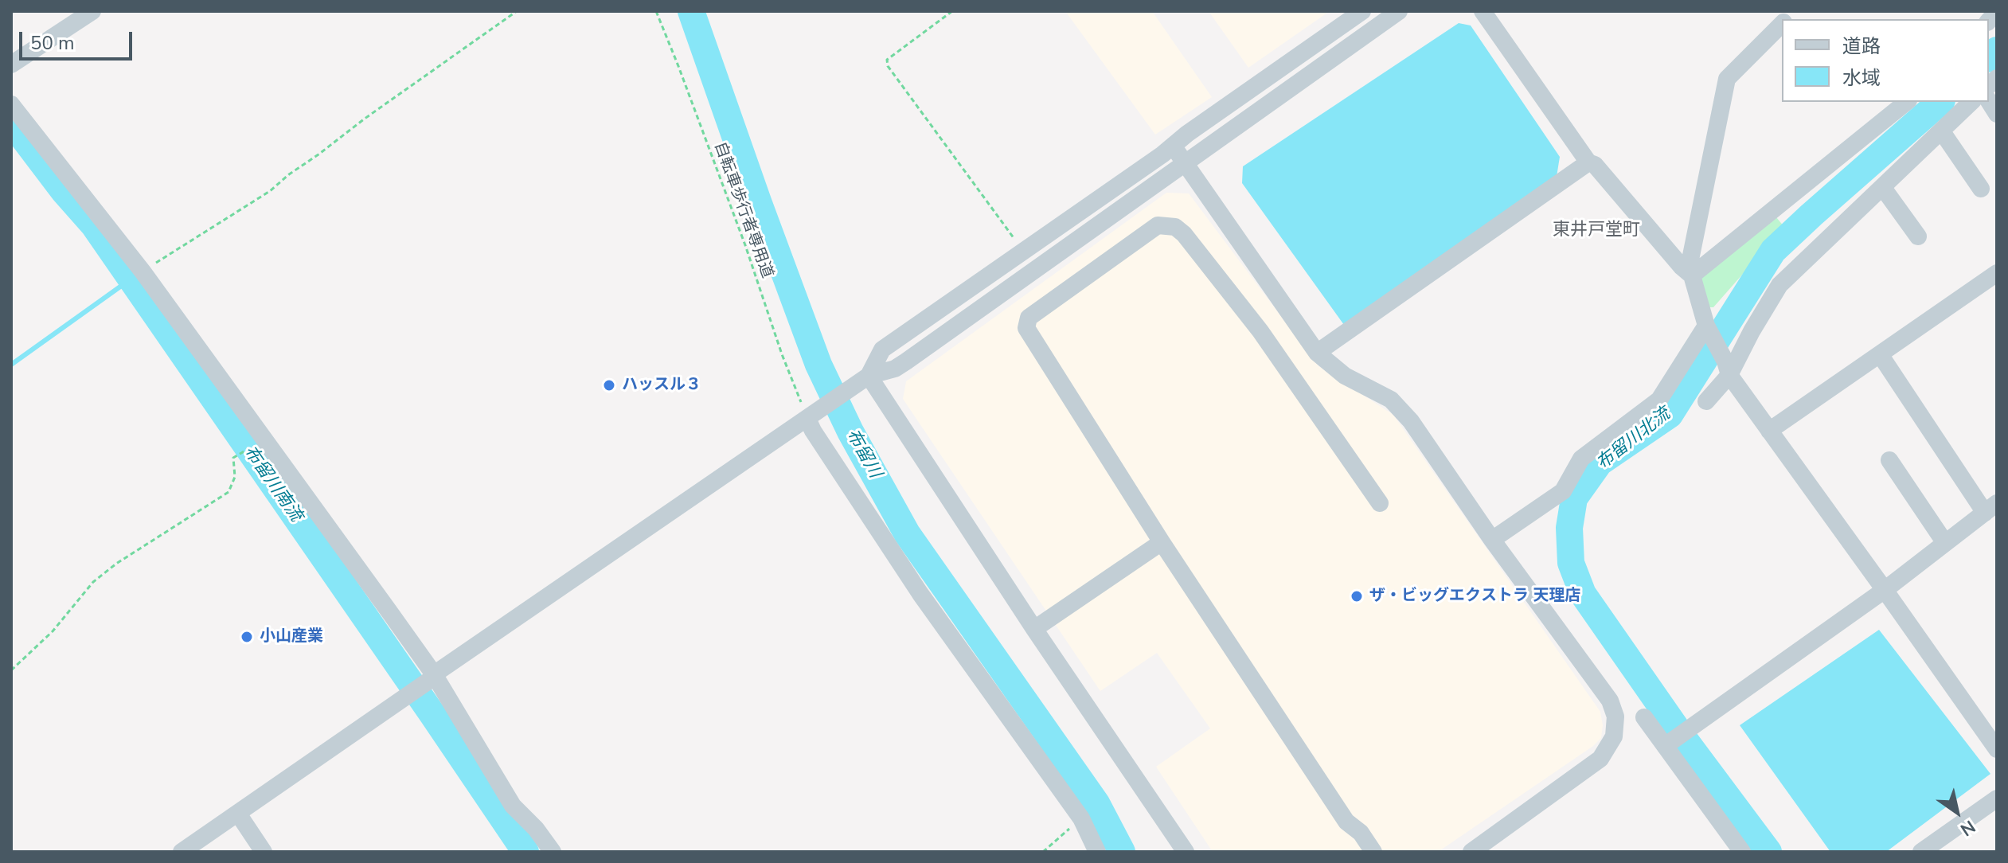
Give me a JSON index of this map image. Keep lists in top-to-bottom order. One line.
{"streets":{"path":["自転車歩行者専用道"]},"districts":["東井戸堂町"],"water":["布留川北流","布留川","布留川南流"],"places":["ハッスル３","ザ・ビッグエクストラ 天理店","小山産業"],"legend":["道路","水域"],"scale_bar":"50 m","north":"bottom right"}
